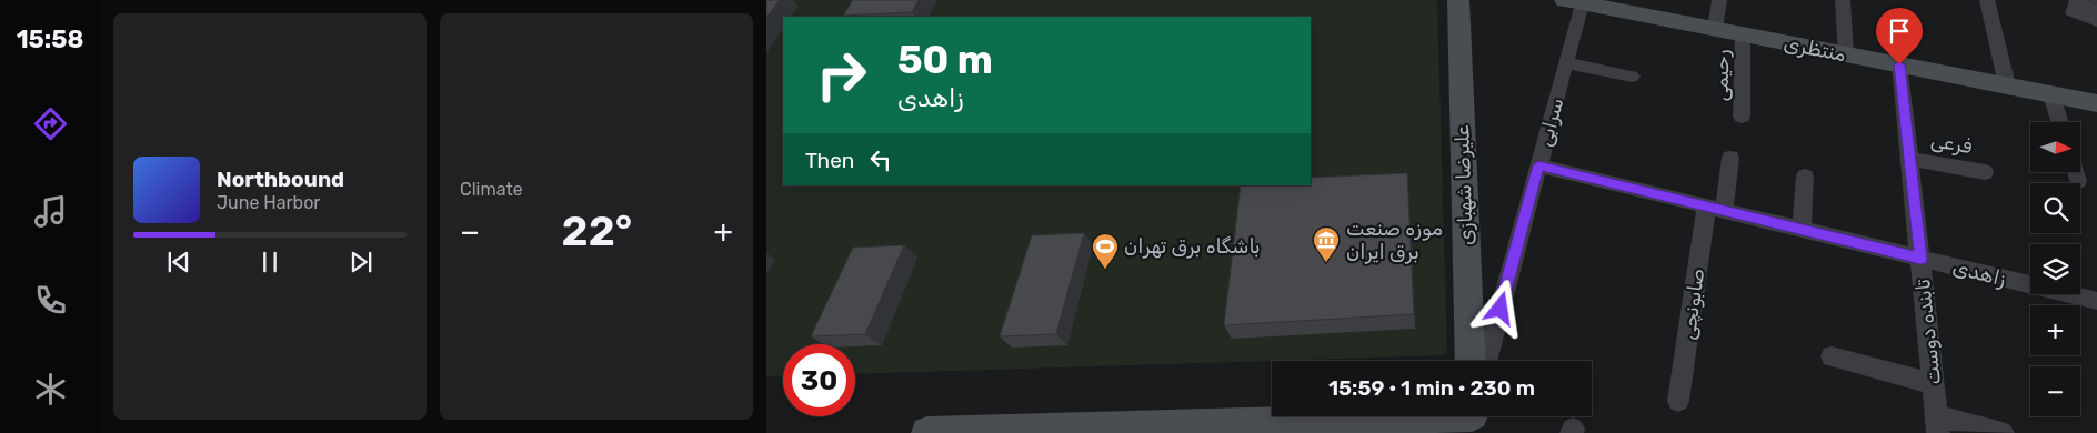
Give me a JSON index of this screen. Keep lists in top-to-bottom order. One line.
{"streets":{"main road":["منتظری","علیرضا شهبازی"],"street":["رحیمی","سرابی","فرعی","زاهدی","صابونچی","تابنده دوست"]},"crossings":[["منتظری","رحیمی"],["منتظری","سرابی"],["منتظری","تابنده دوست"],["سرابی","زاهدی"],["فرعی","تابنده دوست"],["زاهدی","صابونچی"],["زاهدی","تابنده دوست"]],"places":{"museum":["موزه صنعت برق ایران"],"sports":["باشگاه برق تهران"]},"north":"right","page":{"tabs":"15:58","tile":"Climate","turn":["50 m","زاهدی"],"map_buttons":["+","−"],"then":"Then","song":["Northbound","June Harbor"],"heat":["−","22°","+"],"limit":"30","trip":"15:59 · 1 min · 230 m"}}
